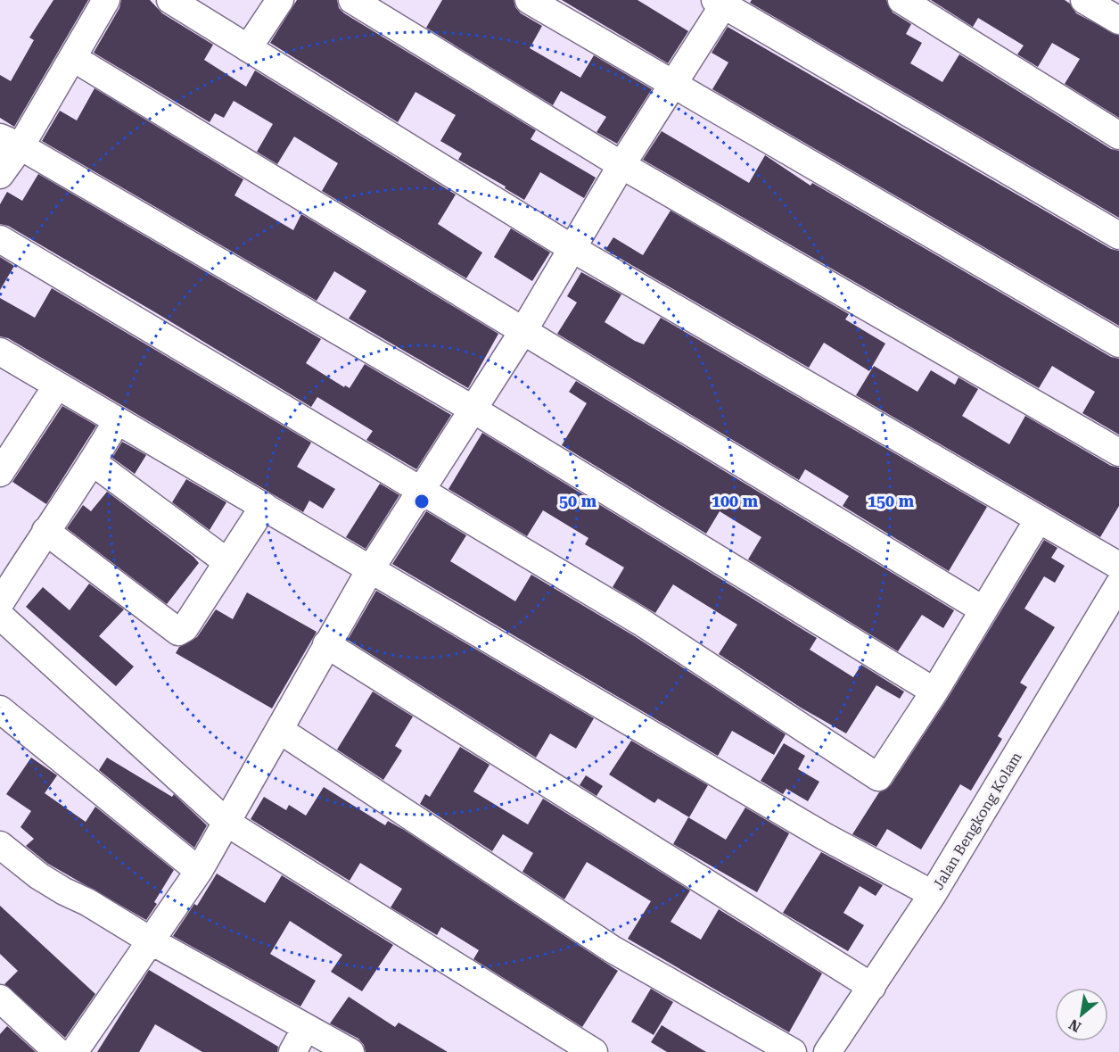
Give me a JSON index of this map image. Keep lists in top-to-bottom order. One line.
{"streets":{"street":["Jalan Bengkong Kolam"]},"north":"bottom left","rings":["50 m","100 m","150 m"]}
